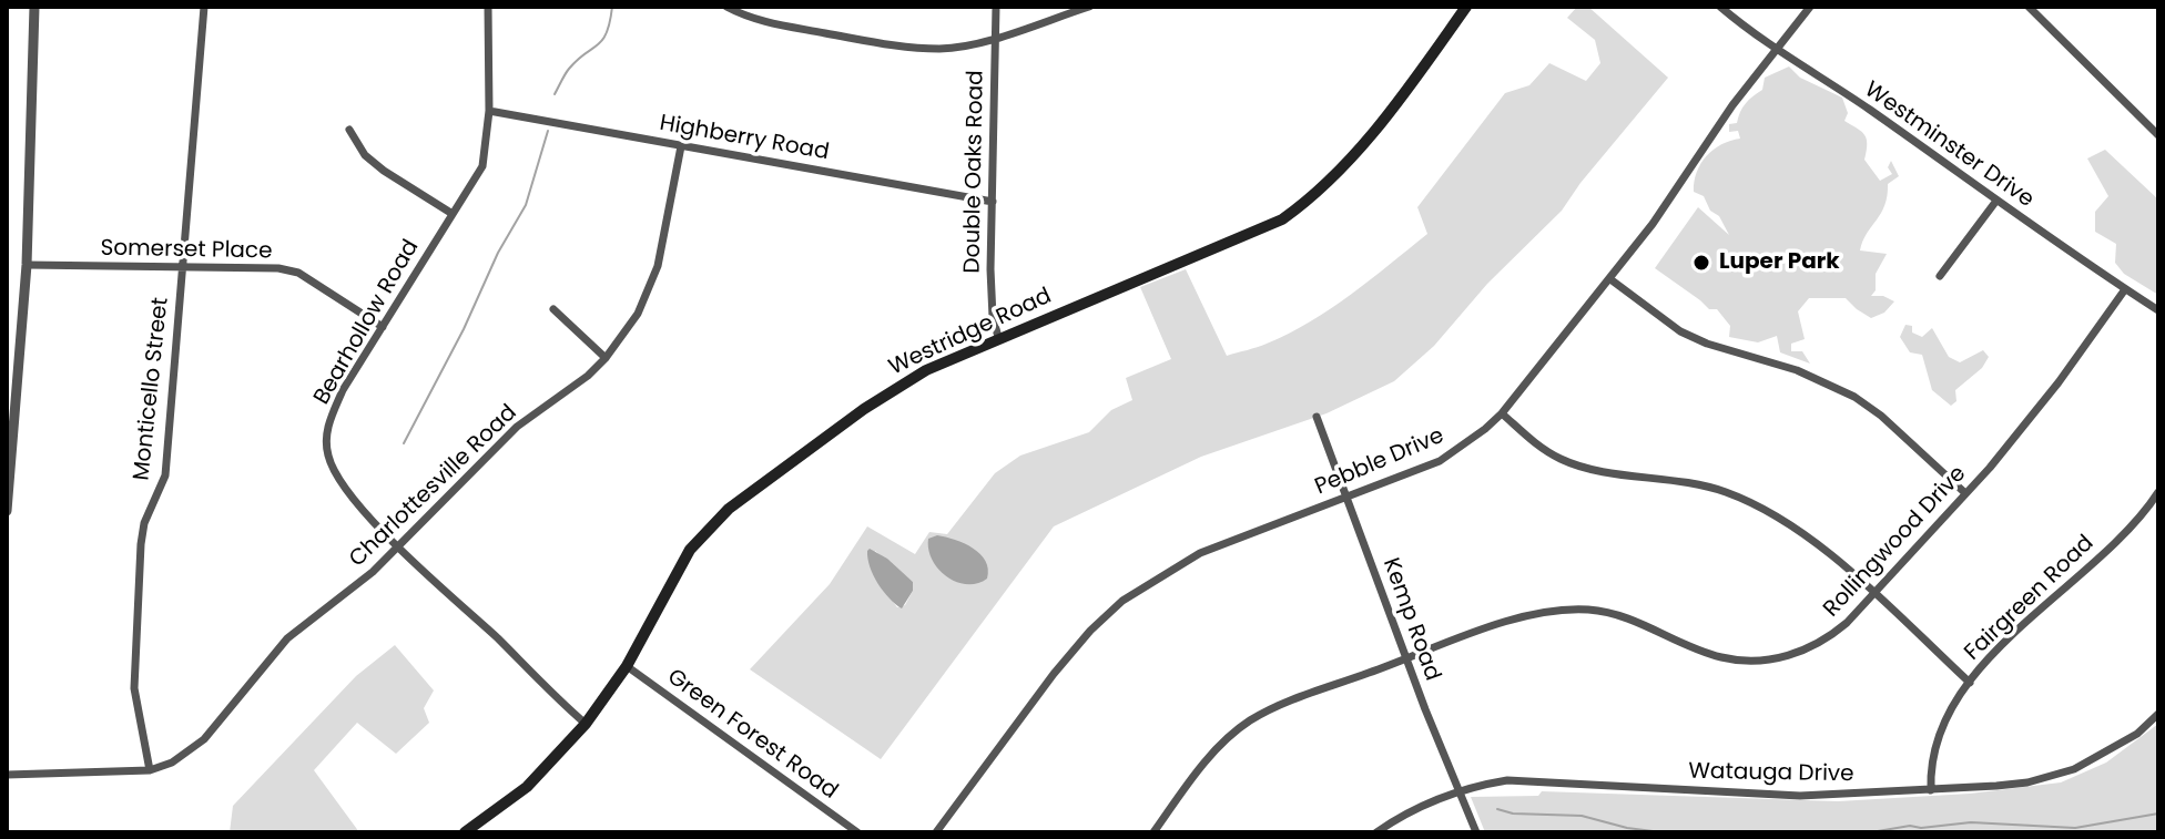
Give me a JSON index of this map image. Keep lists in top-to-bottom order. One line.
{"streets":{"main road":["Westridge Road"],"street":["Highberry Road","Westminster Drive","Double Oaks Road","Somerset Place","Bearhollow Road","Monticello Street","Pebble Drive","Charlottesville Road","Rollingwood Drive","Fairgreen Road","Kemp Road","Green Forest Road","Watauga Drive"]},"crossings":[["Highberry Road","Double Oaks Road"],["Highberry Road","Bearhollow Road"],["Highberry Road","Charlottesville Road"],["Westminster Drive","Pebble Drive"],["Westminster Drive","Rollingwood Drive"],["Double Oaks Road","Westridge Road"],["Somerset Place","Bearhollow Road"],["Somerset Place","Monticello Street"],["Bearhollow Road","Westridge Road"],["Bearhollow Road","Charlottesville Road"],["Westridge Road","Green Forest Road"],["Monticello Street","Charlottesville Road"],["Pebble Drive","Kemp Road"],["Rollingwood Drive","Kemp Road"],["Fairgreen Road","Watauga Drive"],["Kemp Road","Watauga Drive"]],"places":["Luper Park"]}
